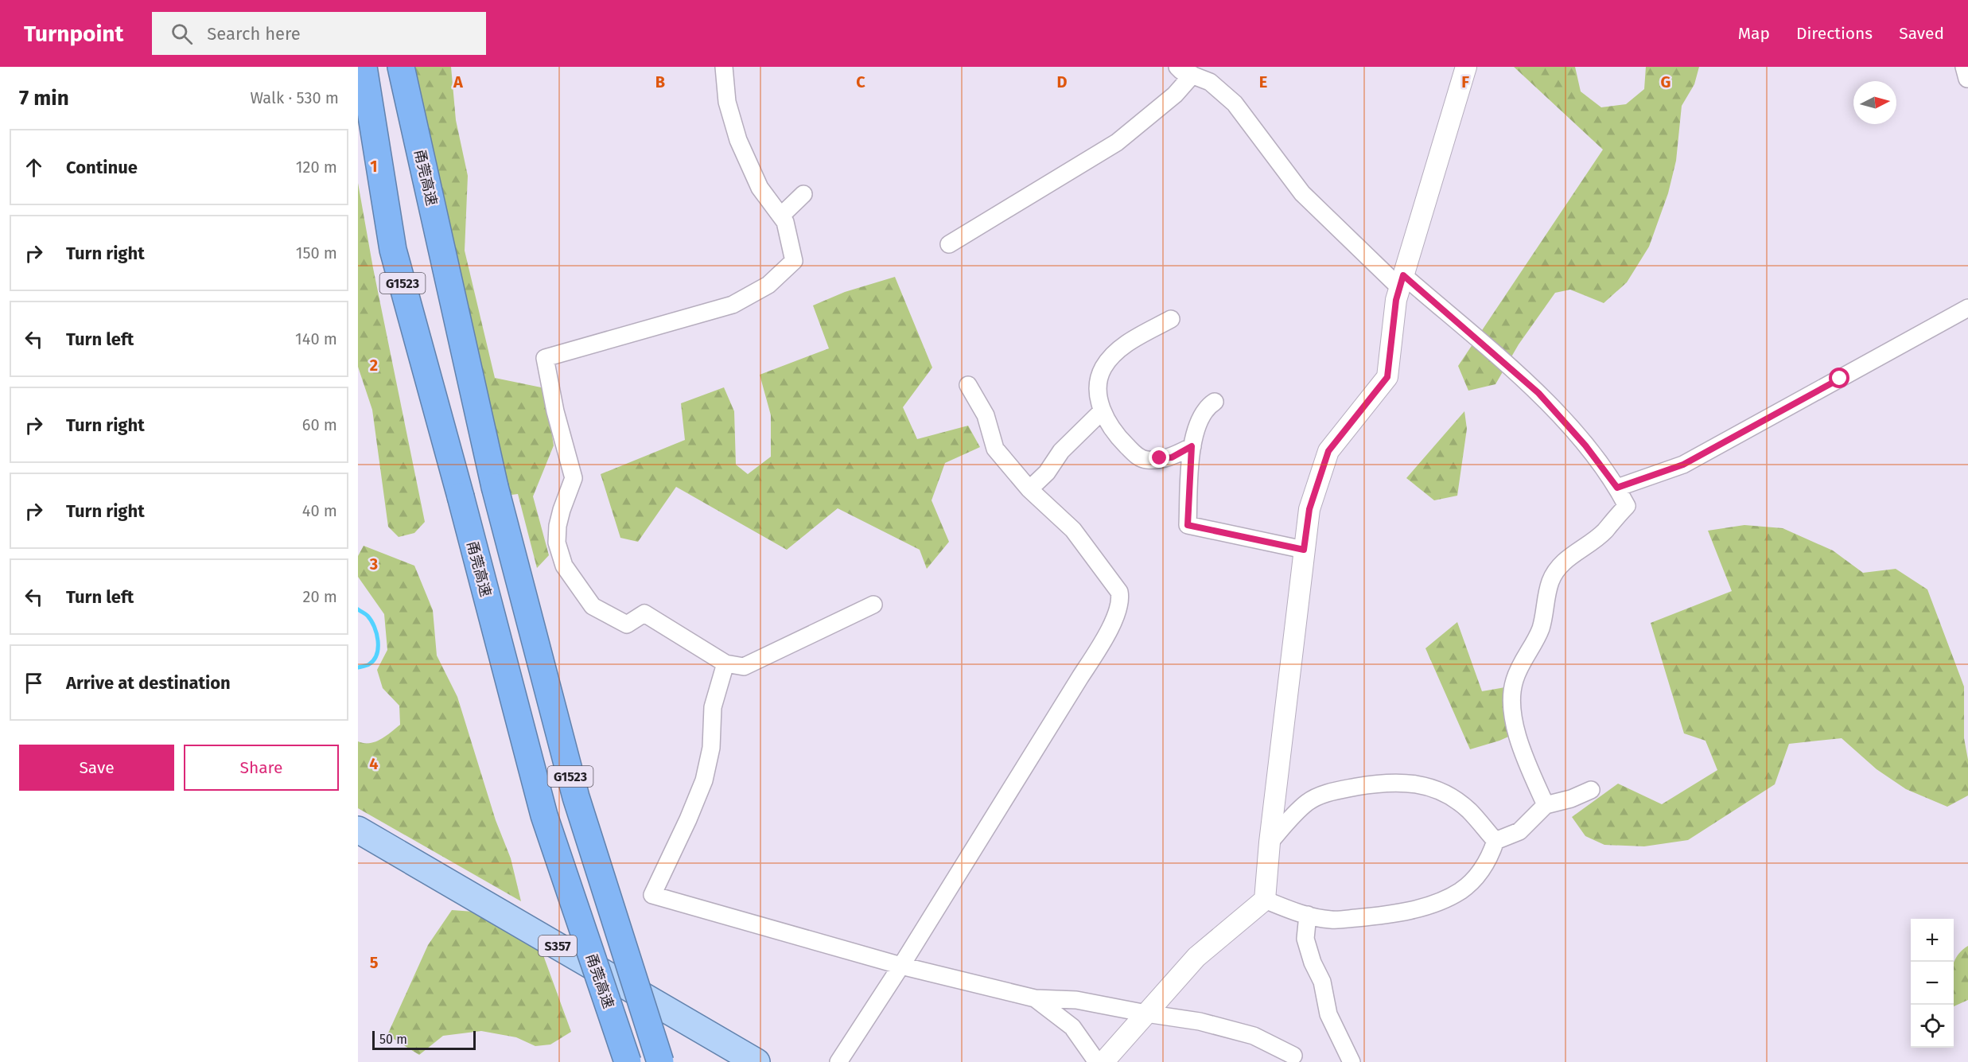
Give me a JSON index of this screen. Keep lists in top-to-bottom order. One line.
{"streets":{"highway":["甬莞高速","G1523"],"main road":["S357"]},"scale_bar":"50 m","north":"right","page":{"header":"Turnpoint","search":"Search here","nav":["Map","Directions","Saved"],"heading":["7 min","Walk · 530 m"],"list":[["Continue","120 m"],["Turn right","150 m"],["Turn left","140 m"],["Turn right","60 m"],["Turn right","40 m"],["Turn left","20 m"],"Arrive at destination"],"buttons":["Save","Share"],"map_buttons":["+","−"],"scale":"50 m"},"grid":{"columns":["A","B","C","D","E","F","G"],"rows":["1","2","3","4","5"]}}
